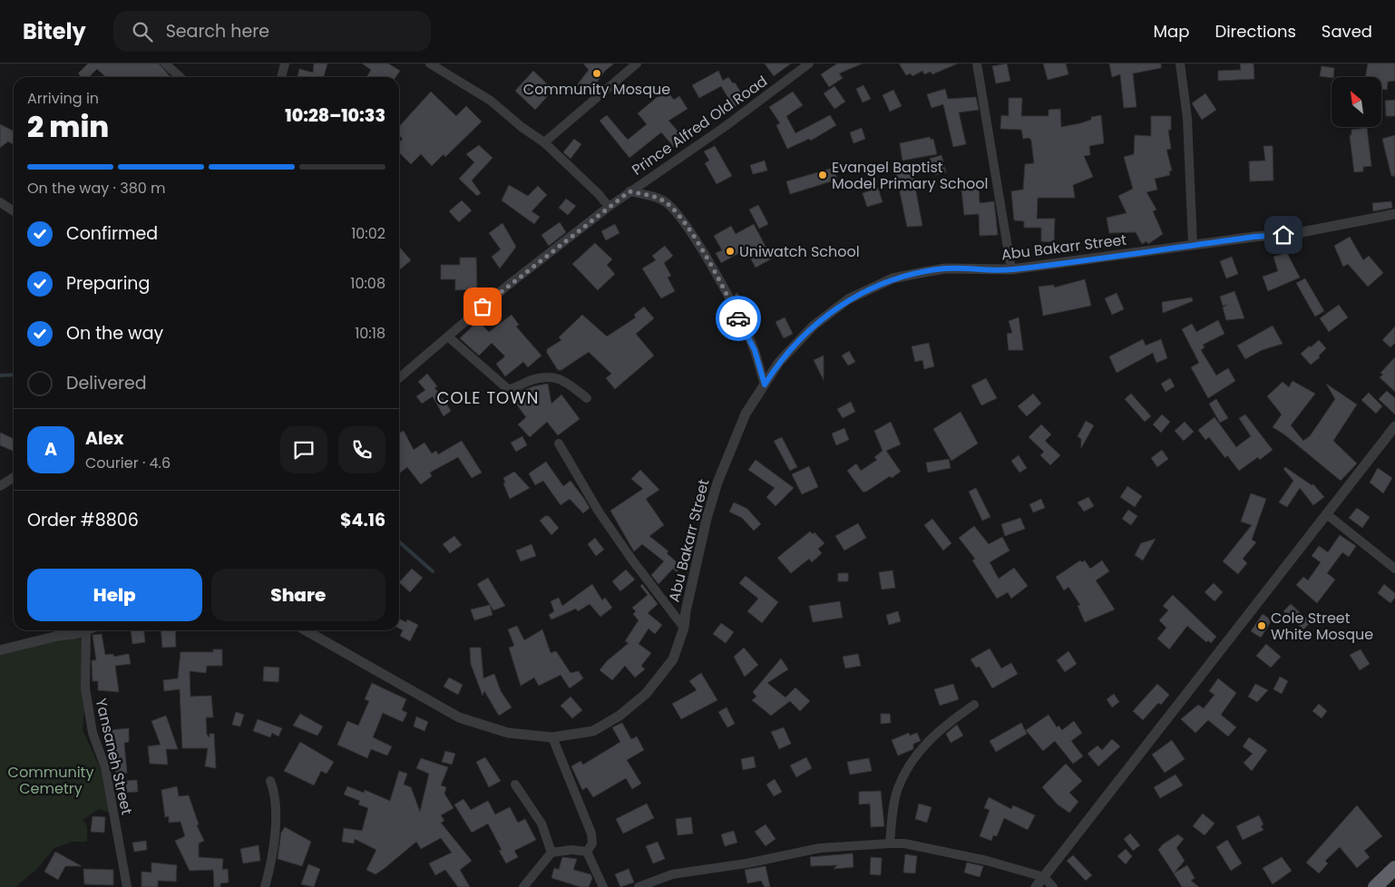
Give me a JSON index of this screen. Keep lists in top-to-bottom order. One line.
{"streets":{"street":["Prince Alfred Old Road","Abu Bakarr Street","Yansaneh Street"]},"districts":["COLE TOWN"],"parks":["Community Cemetry"],"places":["Community Mosque","Evangel Baptist Model Primary School","Uniwatch School","Cole Street White Mosque"],"north":"top left","page":{"header":"Bitely","search":"Search here","nav":["Map","Directions","Saved"],"heading":["2 min","Arriving in","10:28–10:33"],"panel":["Alex","Courier · 4.6","Order #8806","$4.16"],"bar":"On the way · 380 m","list":[["Confirmed","10:02"],["Preparing","10:08"],["On the way","10:18"],"Delivered"],"round":"A","buttons":["Help","Share"]}}
